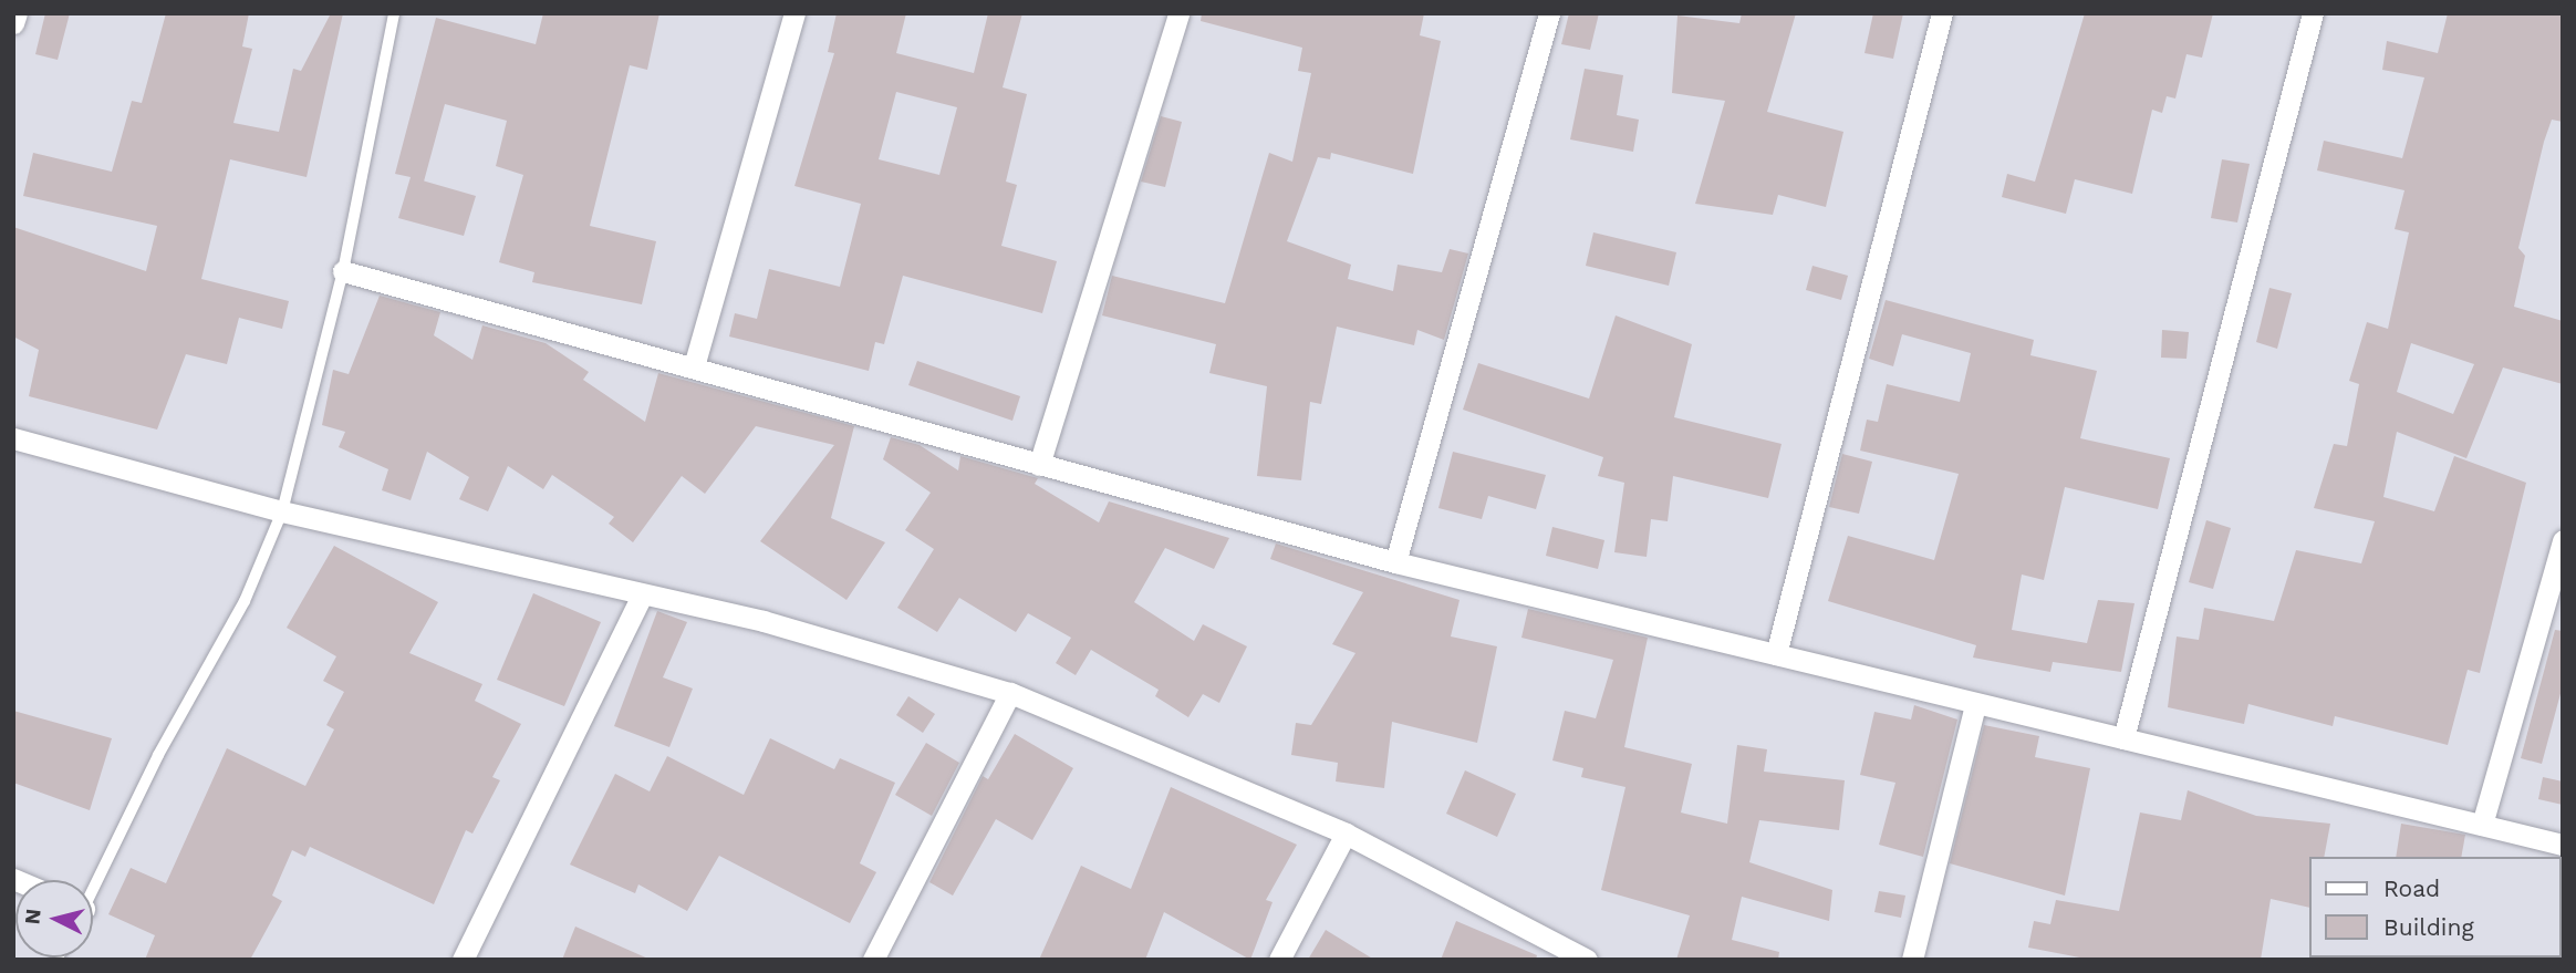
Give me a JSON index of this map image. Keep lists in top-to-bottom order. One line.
{"legend":["Road","Building"],"north":"left"}
